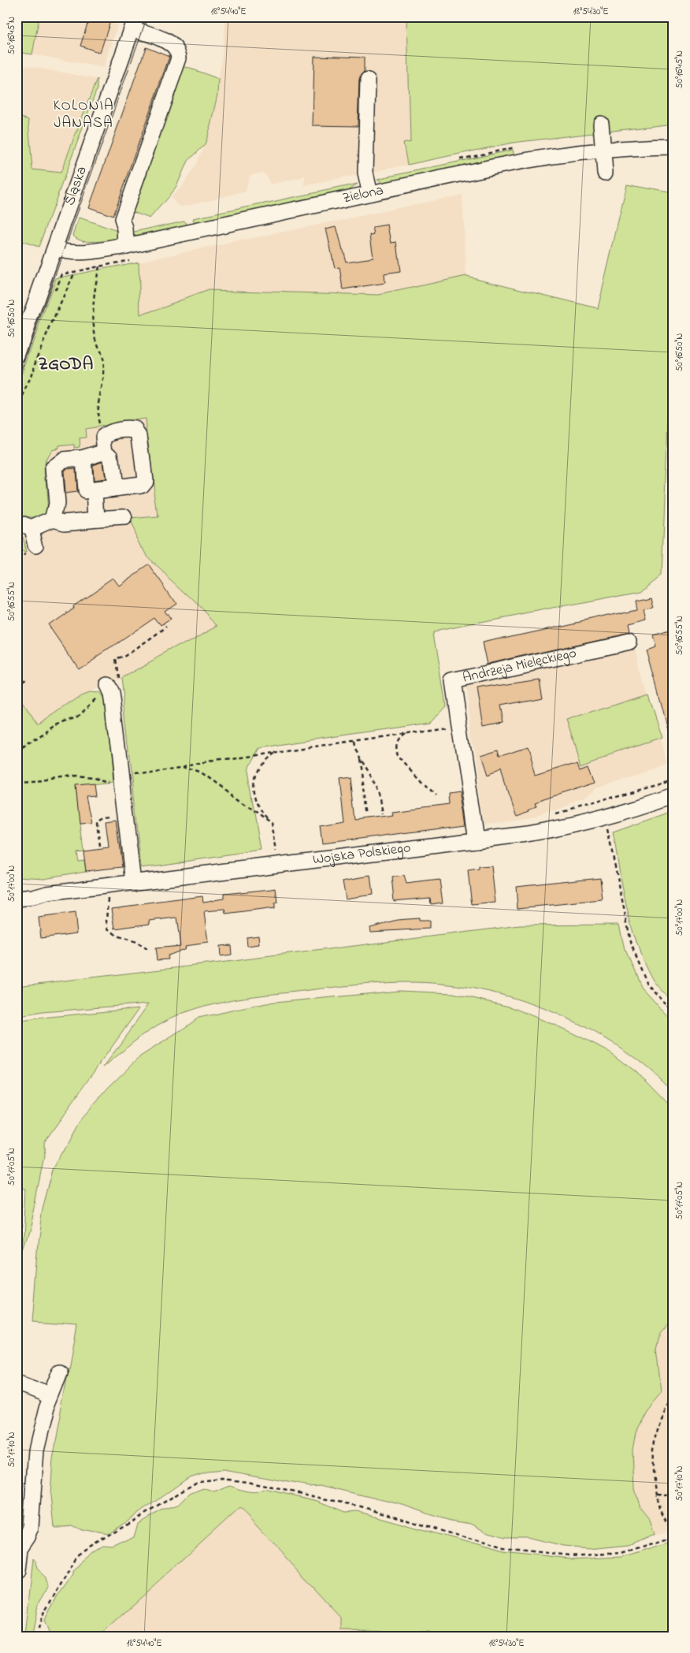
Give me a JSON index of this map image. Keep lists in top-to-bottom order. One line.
{"streets":{"street":["Śląska","Zielona","Andrzeja Mielęckiego","Wojska Polskiego"]},"crossings":[["Śląska","Zielona"],["Andrzeja Mielęckiego","Wojska Polskiego"]],"districts":["KOLONIA JANASA","ZGODA"],"coordinates":["18°54'40\"E","18°54'30\"E","50°16'45\"N","50°16'50\"N","50°16'55\"N","50°17'00\"N","50°17'05\"N","50°17'10\"N"]}
